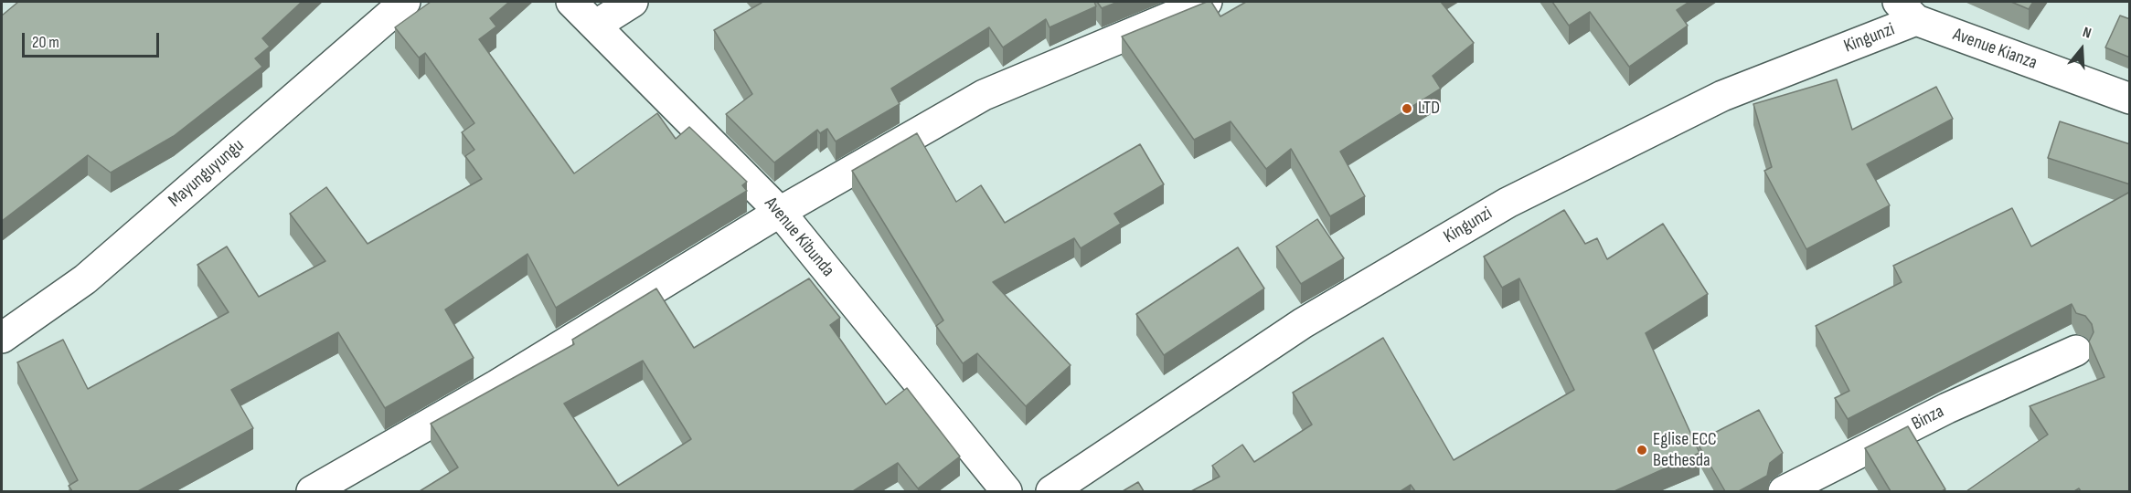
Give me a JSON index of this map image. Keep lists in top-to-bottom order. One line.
{"streets":{"street":["Kingunzi","Avenue Kianza","Mayunguyungu","Avenue Kibunda","Binza"]},"crossings":[["Kingunzi","Avenue Kianza"]],"places":["LTD","Eglise ECC Bethesda"],"scale_bar":"20 m","north":"top"}
